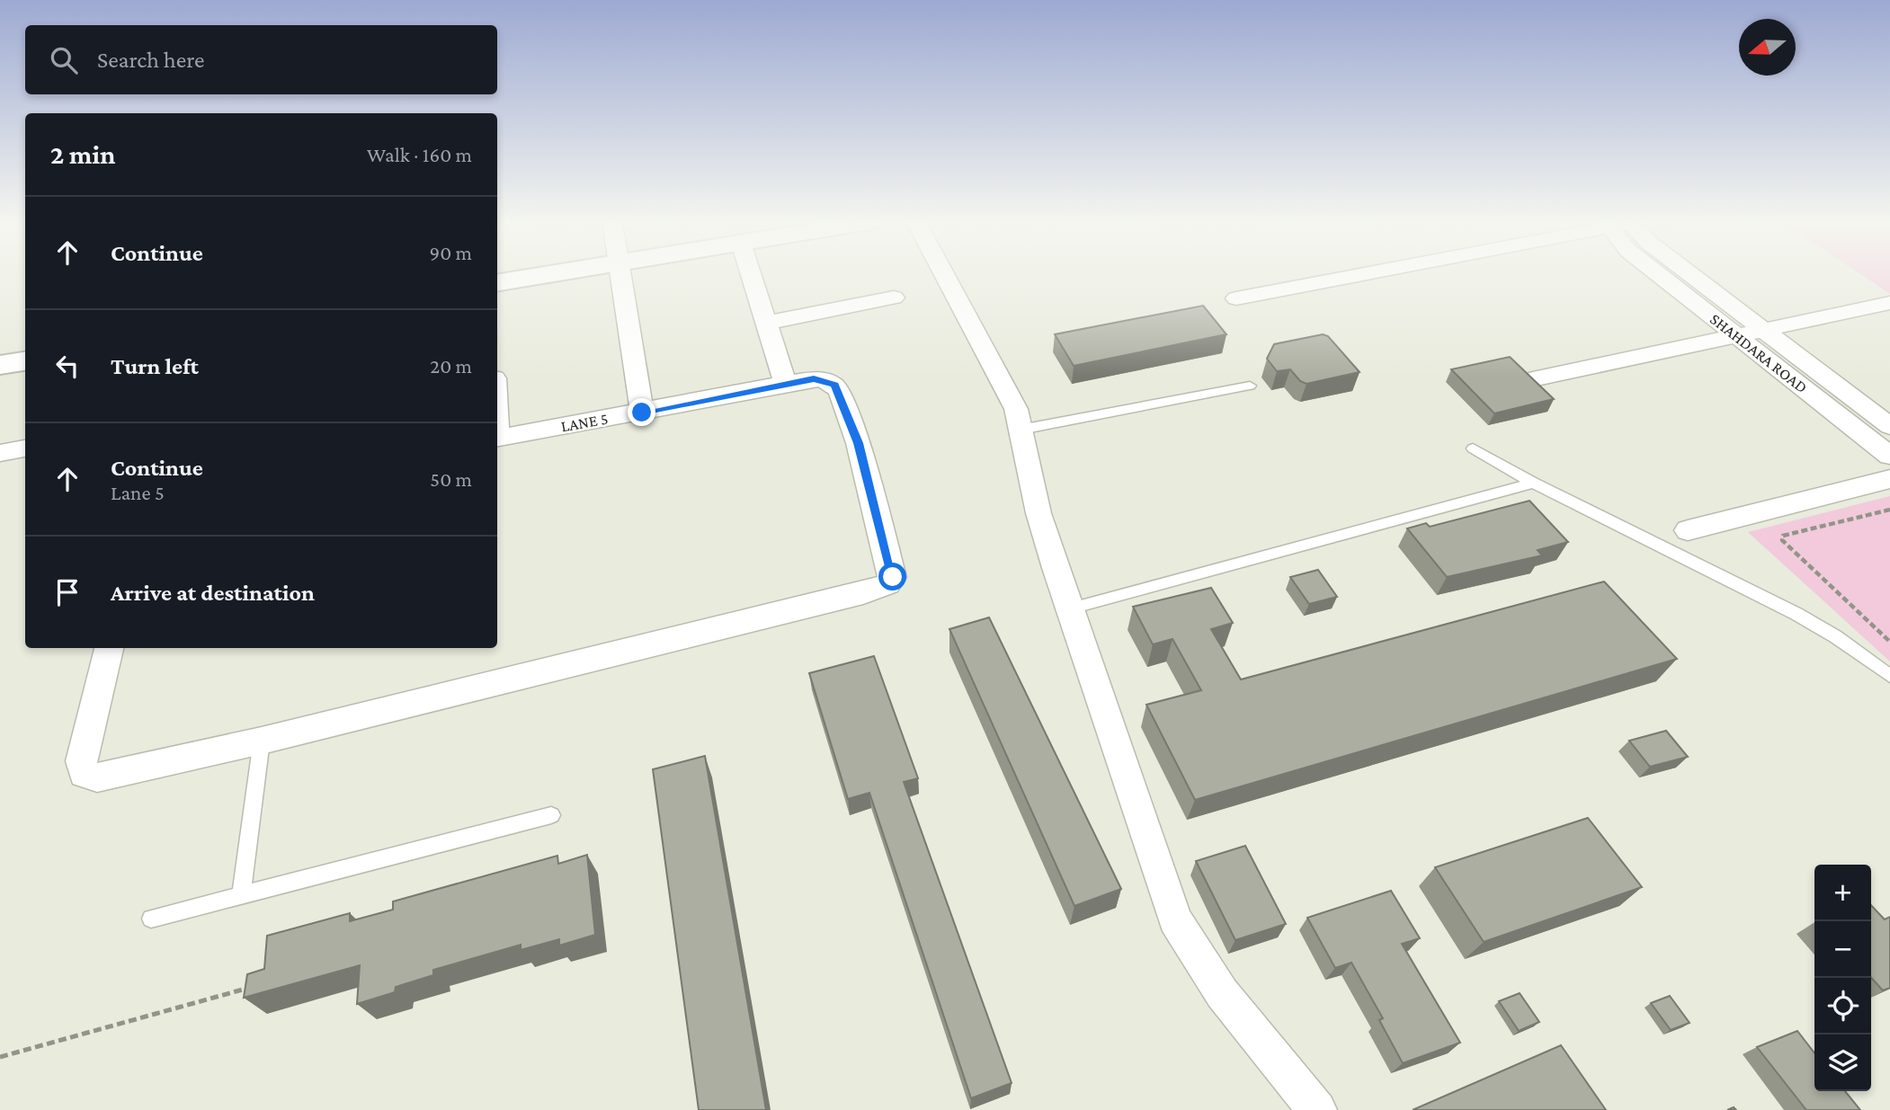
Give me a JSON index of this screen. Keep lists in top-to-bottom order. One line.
{"streets":{"street":["SHAHDARA ROAD","LANE 5"]},"north":"left","page":{"search":"Search here","heading":["2 min","Walk · 160 m"],"list":[["Continue","90 m"],["Turn left","20 m"],["Continue","Lane 5","50 m"],"Arrive at destination"],"map_buttons":["+","−"]}}
